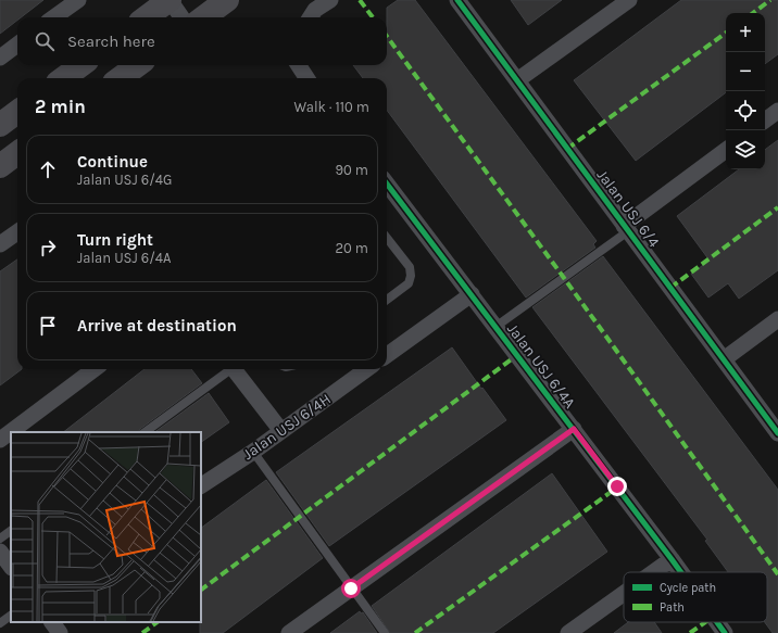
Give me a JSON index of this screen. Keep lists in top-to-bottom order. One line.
{"streets":{"street":["Jalan USJ 6/4","Jalan USJ 6/4A","Jalan USJ 6/4H"]},"legend":["Cycle path","Path"],"page":{"map_buttons":["+","−"],"search":"Search here","heading":["2 min","Walk · 110 m"],"list":[["Continue","Jalan USJ 6/4G","90 m"],["Turn right","Jalan USJ 6/4A","20 m"],"Arrive at destination"]}}
